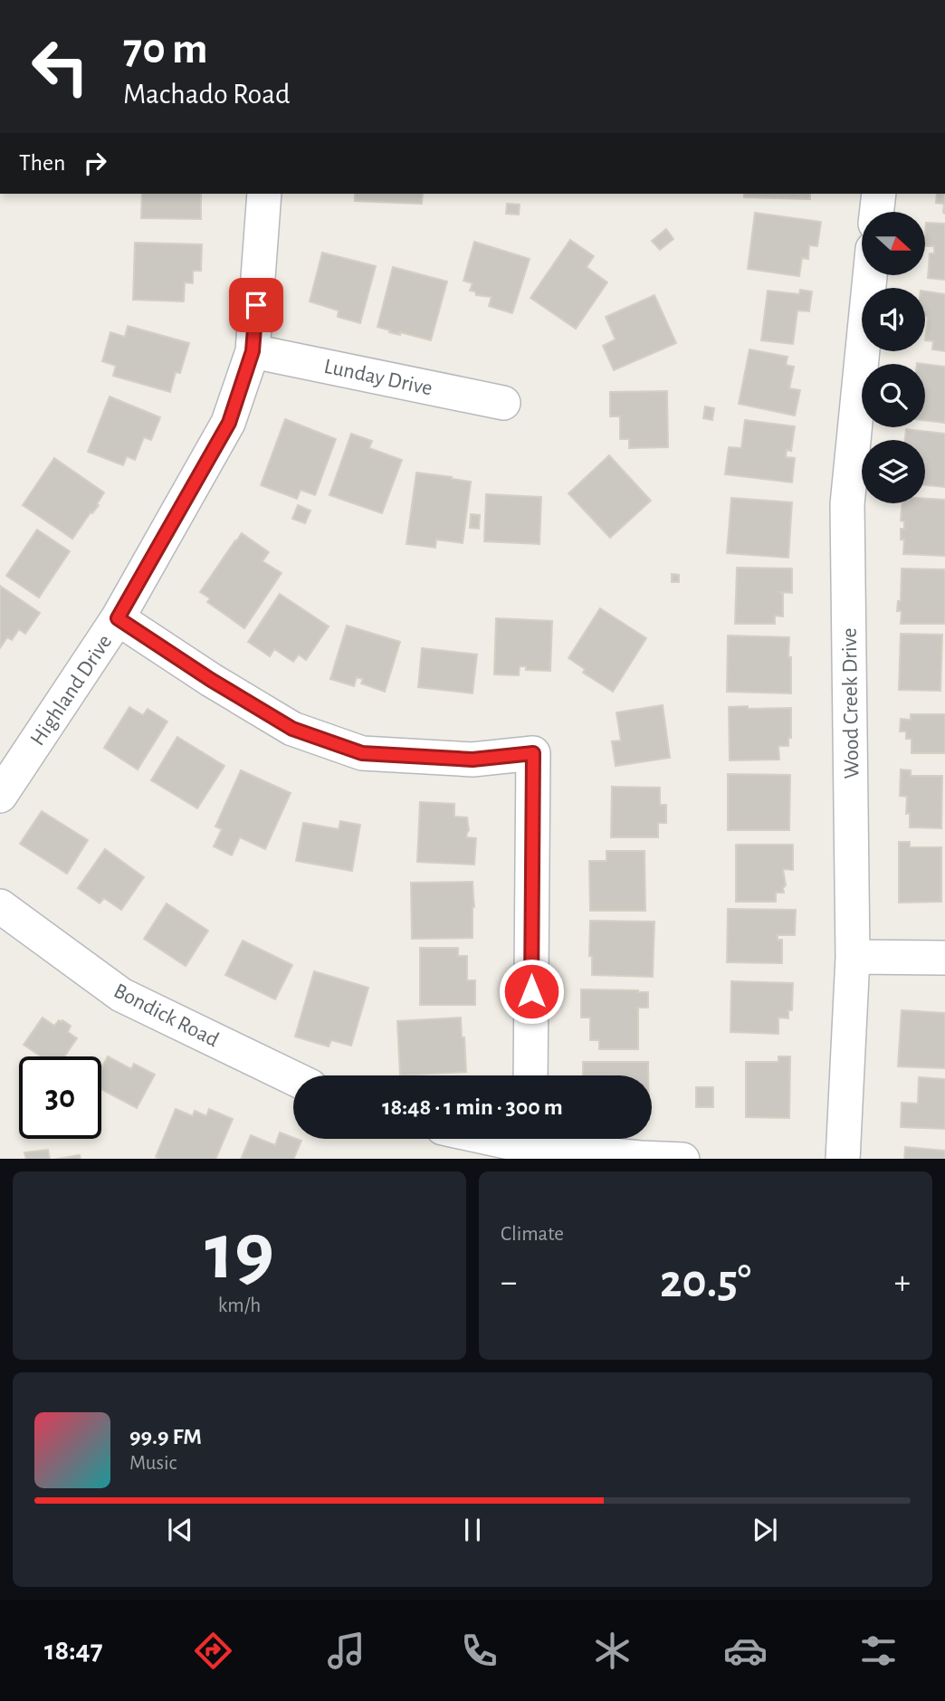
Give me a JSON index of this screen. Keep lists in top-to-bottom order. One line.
{"streets":{"street":["Lunday Drive","Highland Drive","Wood Creek Drive","Bondick Road"]},"crossings":[["Lunday Drive","Highland Drive"]],"north":"right","page":{"turn":["70 m","Machado Road"],"then":"Then","limit":"30","trip":"18:48 · 1 min · 300 m","tile":[["19","km/h"],"Climate"],"heat":["−","20.5°","+"],"song":["99.9 FM","Music"],"tabs":"18:47"}}
